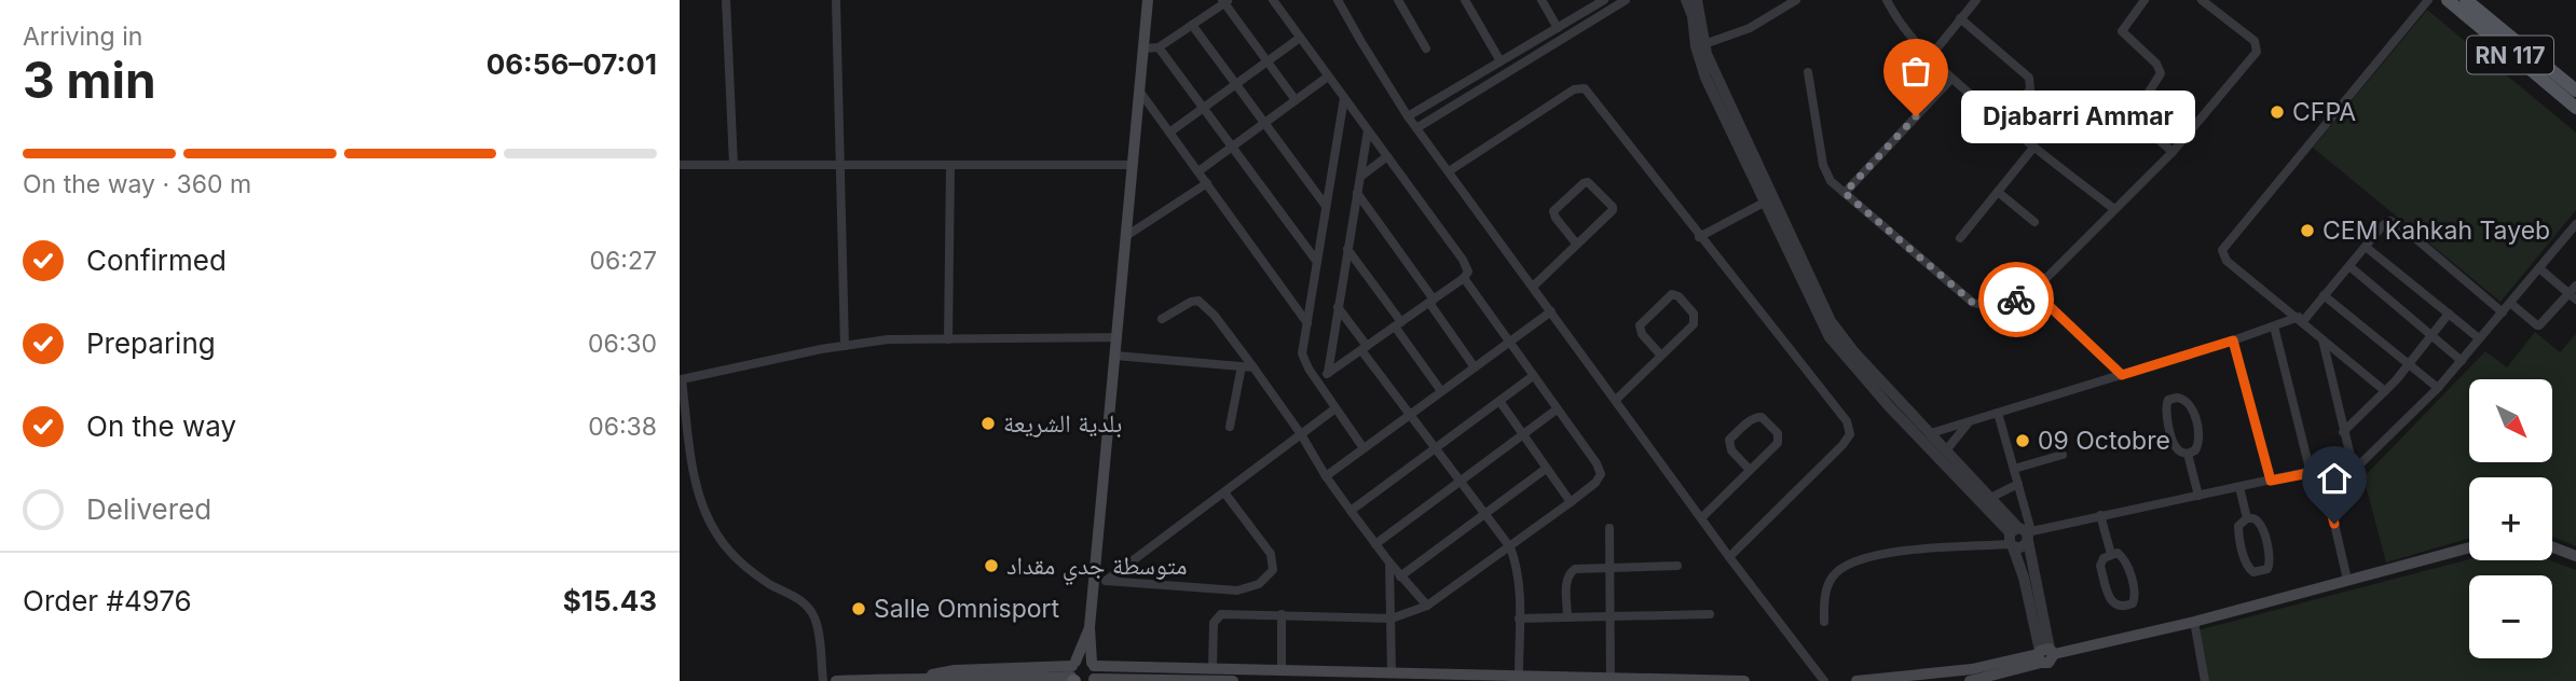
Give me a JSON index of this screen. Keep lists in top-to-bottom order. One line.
{"streets":{"main road":["RN 117"]},"places":["CFPA","Djabarri Ammar","CEM Kahkah Tayeb","بلدية الشريعة","09 Octobre","متوسطة جدي مقداد","Salle Omnisport"],"north":"bottom right","page":{"heading":["3 min","Arriving in","06:56–07:01"],"panel":["Order #4976","$15.43"],"bubble":"Djabarri Ammar","bar":"On the way · 360 m","list":[["Confirmed","06:27"],["Preparing","06:30"],["On the way","06:38"],"Delivered"],"map_buttons":["+","−"]}}
